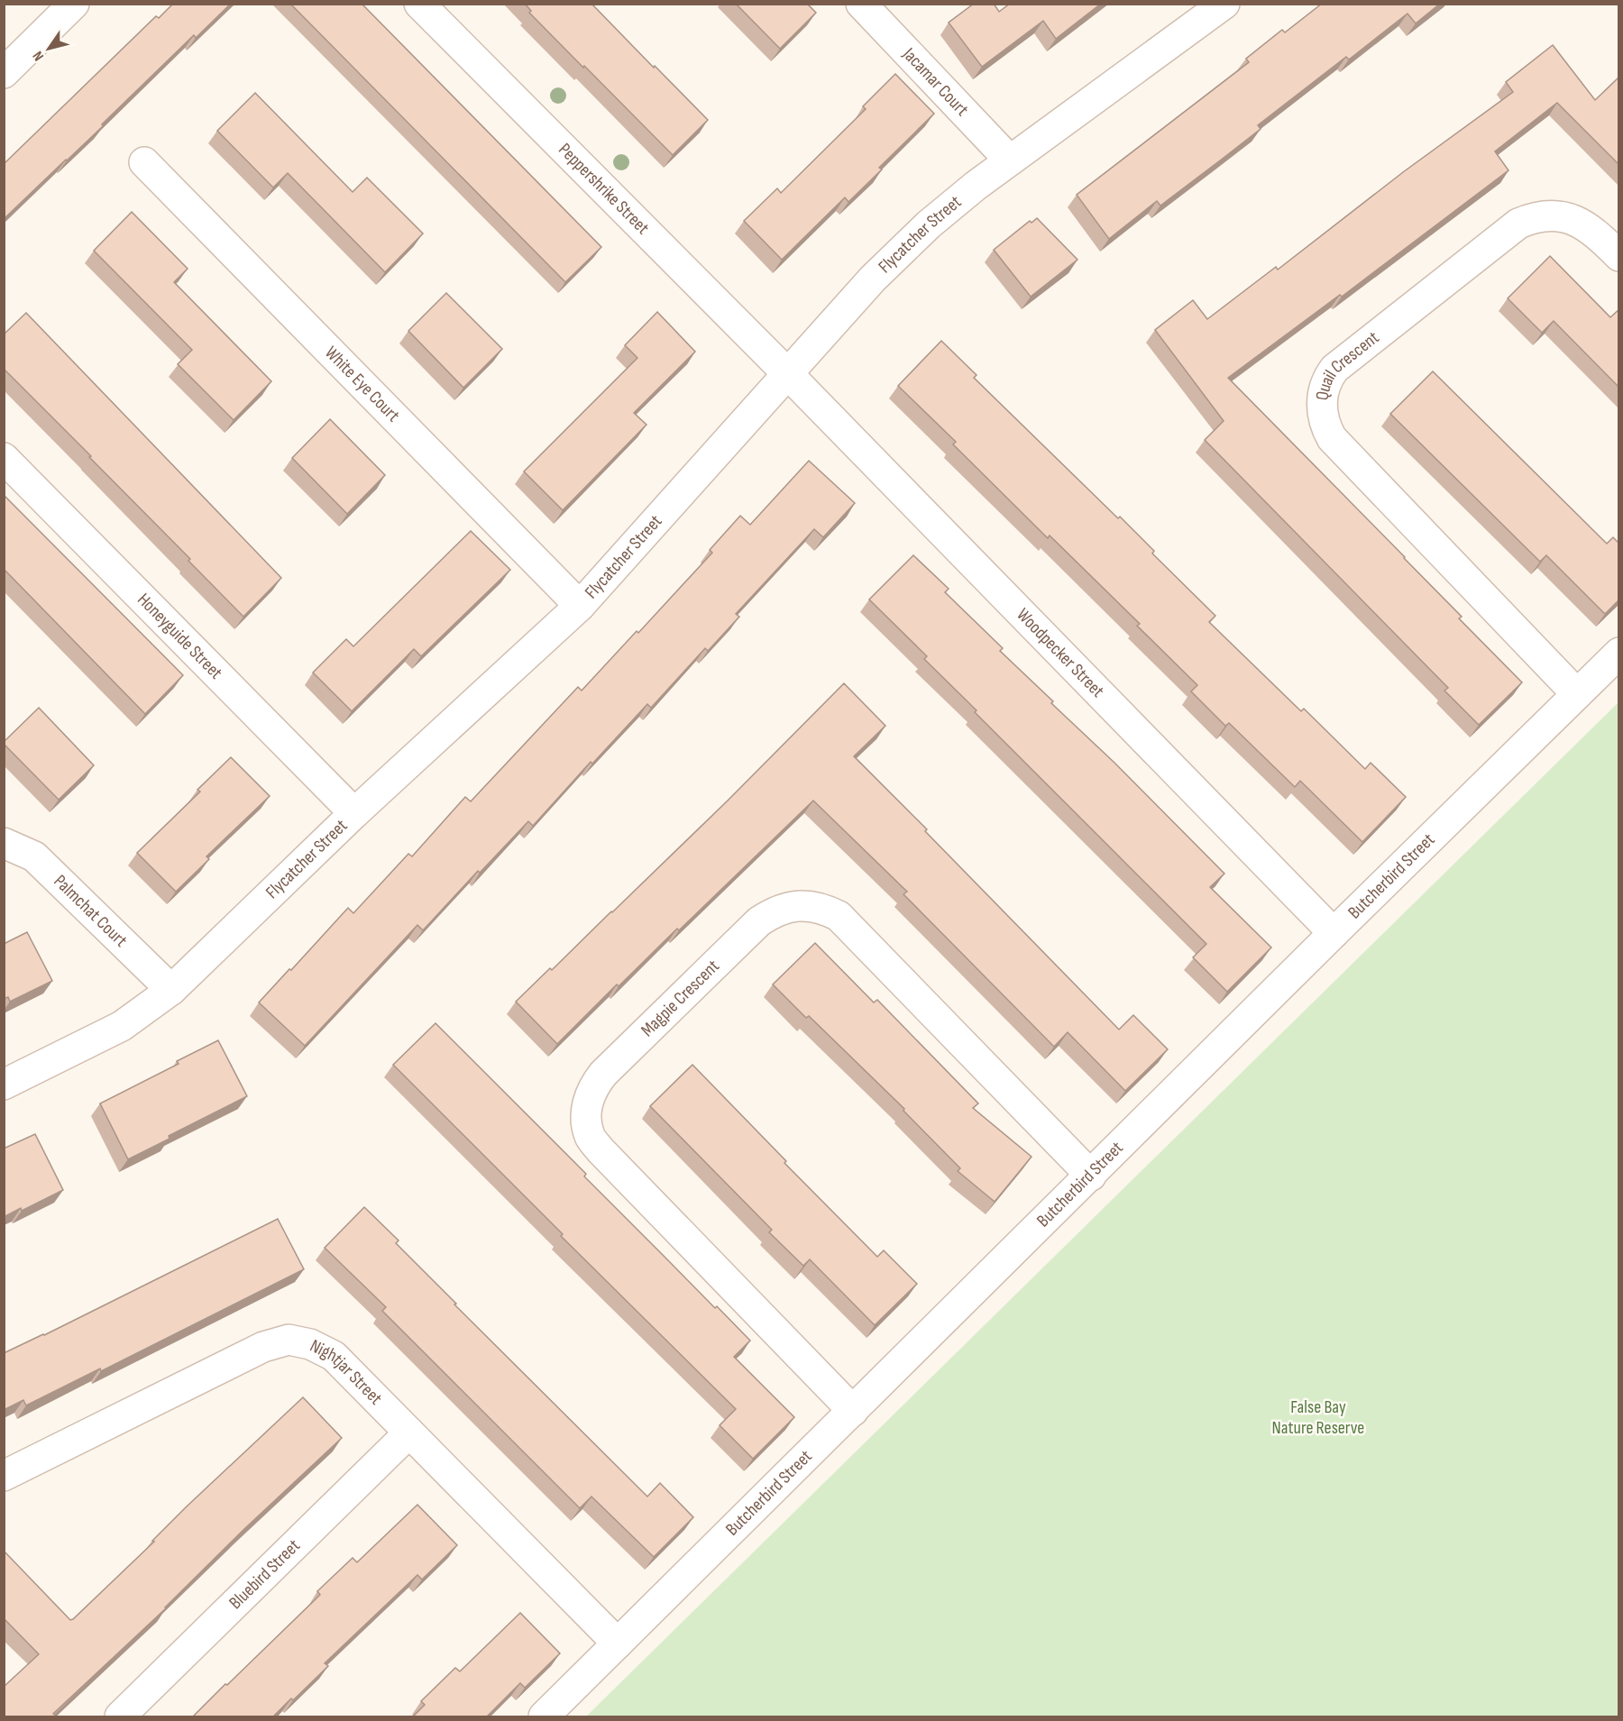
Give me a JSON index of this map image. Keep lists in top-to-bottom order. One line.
{"streets":{"street":["Jacamar Court","Peppershrike Street","Flycatcher Street","Quail Crescent","White Eye Court","Honeyguide Street","Woodpecker Street","Butcherbird Street","Palmchat Court","Magpie Crescent","Nightjar Street","Bluebird Street"]},"crossings":[["Jacamar Court","Flycatcher Street"],["Peppershrike Street","Flycatcher Street"],["Peppershrike Street","Woodpecker Street"],["Flycatcher Street","White Eye Court"],["Flycatcher Street","Honeyguide Street"],["Flycatcher Street","Woodpecker Street"],["Flycatcher Street","Palmchat Court"],["Quail Crescent","Butcherbird Street"],["Woodpecker Street","Butcherbird Street"],["Butcherbird Street","Magpie Crescent"],["Butcherbird Street","Nightjar Street"],["Nightjar Street","Bluebird Street"]],"parks":["False Bay Nature Reserve"],"north":"bottom left"}
